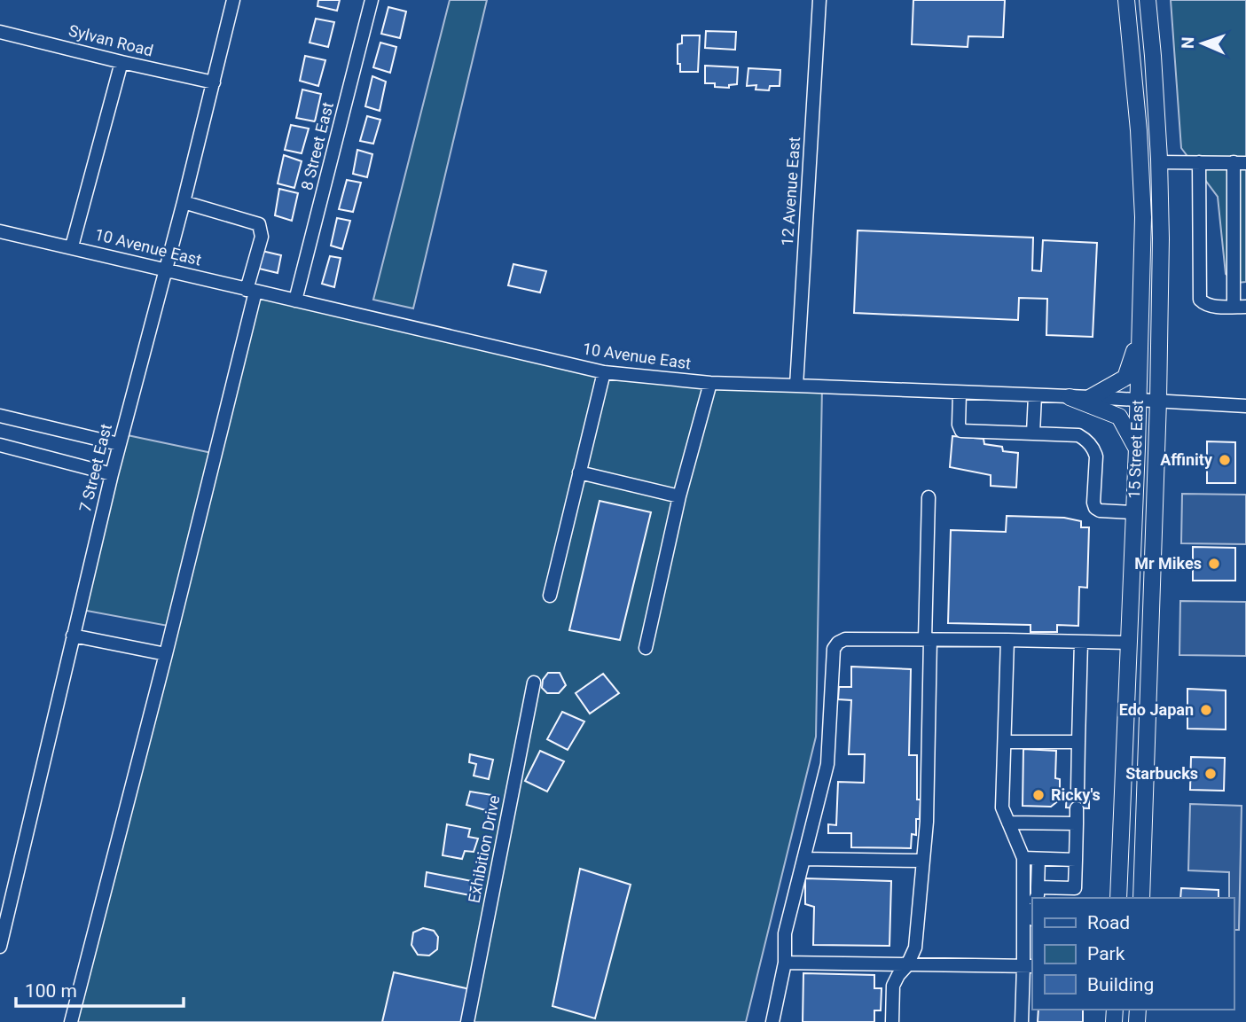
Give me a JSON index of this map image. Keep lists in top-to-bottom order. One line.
{"streets":{"main road":["15 Street East"],"street":["Sylvan Road","8 Street East","12 Avenue East","10 Avenue East","7 Street East","Exhibition Drive"]},"crossings":[["Sylvan Road","7 Street East"],["8 Street East","10 Avenue East"],["12 Avenue East","10 Avenue East"],["10 Avenue East","15 Street East"],["10 Avenue East","7 Street East"]],"places":["Affinity","Mr Mikes","Edo Japan","Starbucks","Ricky's"],"legend":["Road","Park","Building"],"scale_bar":"100 m","north":"left"}
